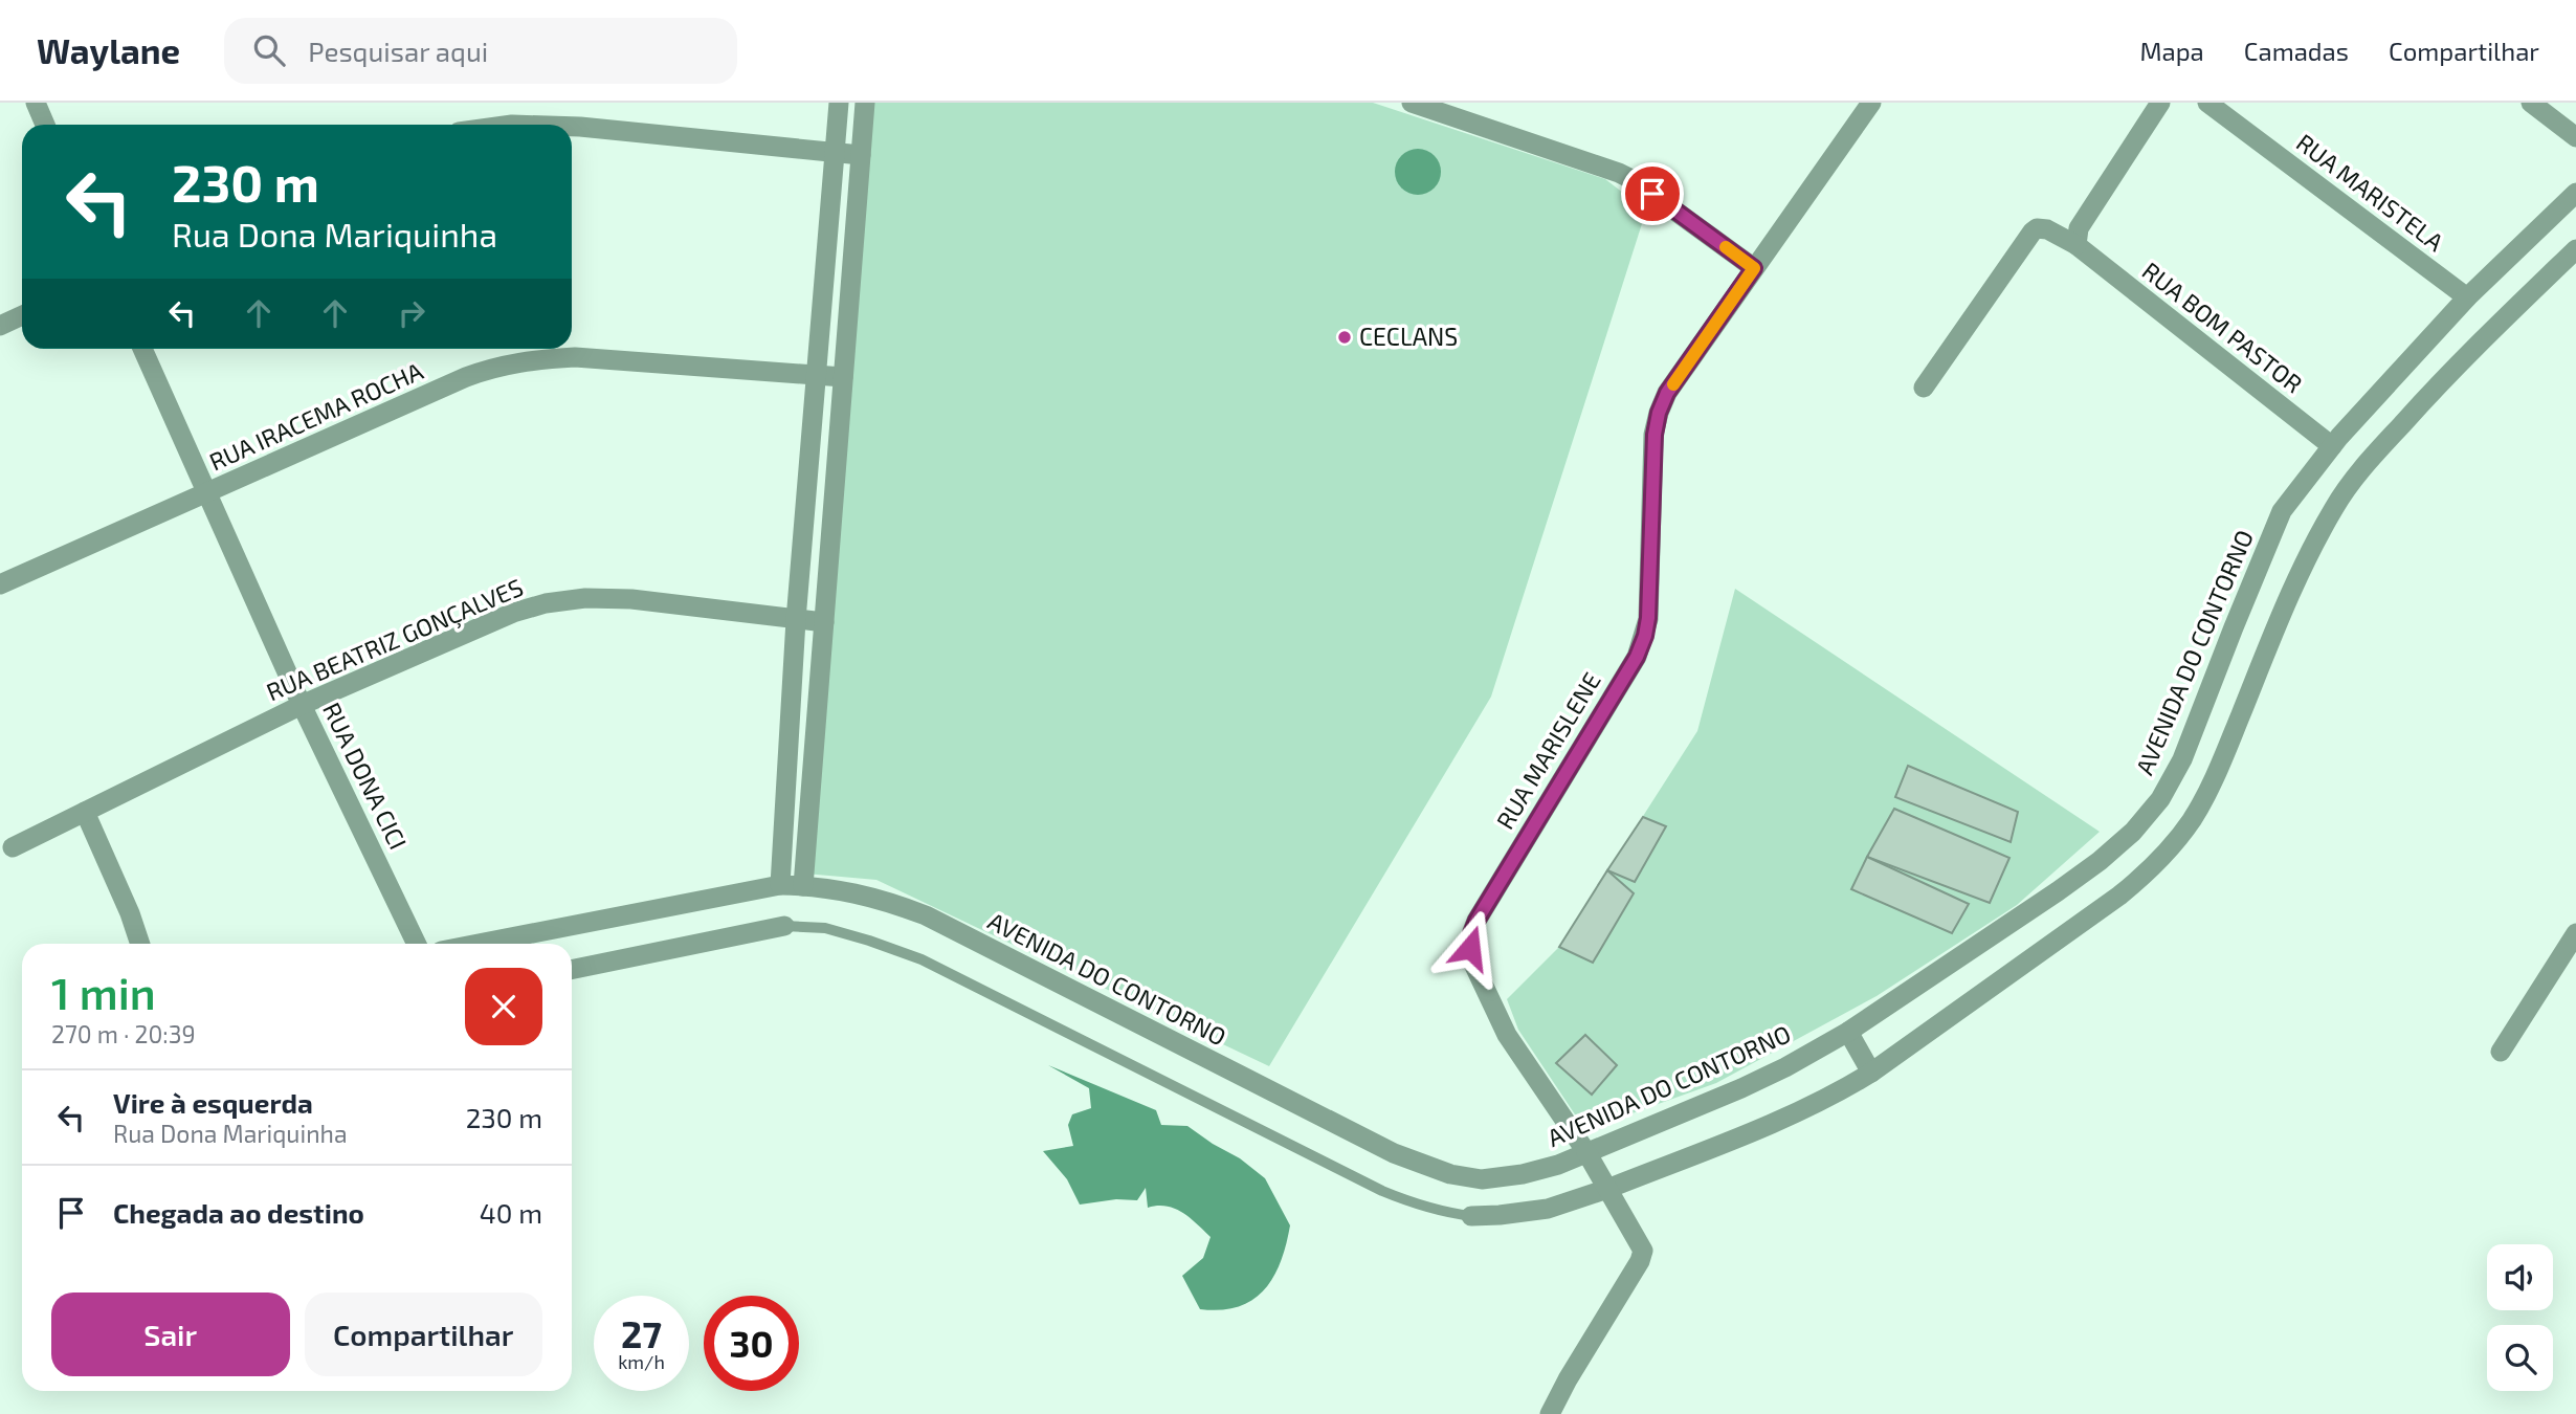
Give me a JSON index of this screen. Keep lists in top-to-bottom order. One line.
{"streets":{"street":["RUA MARISTELA","RUA BOM PASTOR","RUA IRACEMA ROCHA","RUA BEATRIZ GONÇALVES","AVENIDA DO CONTORNO","RUA MARISLENE","RUA DONA CICI"]},"crossings":[["RUA MARISTELA","AVENIDA DO CONTORNO"],["RUA BOM PASTOR","AVENIDA DO CONTORNO"],["RUA IRACEMA ROCHA","RUA DONA CICI"],["RUA BEATRIZ GONÇALVES","RUA DONA CICI"],["AVENIDA DO CONTORNO","RUA MARISLENE"]],"places":["CECLANS"],"page":{"header":"Waylane","search":"Pesquisar aqui","nav":["Mapa","Camadas","Compartilhar"],"turn":["230 m","Rua Dona Mariquinha"],"heading":["1 min","270 m · 20:39"],"list":[{"name":"Vire à esquerda","note":"Rua Dona Mariquinha","value":"230 m"},{"name":"Chegada ao destino","value":"40 m"}],"buttons":["Sair","Compartilhar"],"speed":"27 km/h","limit":"30"}}
